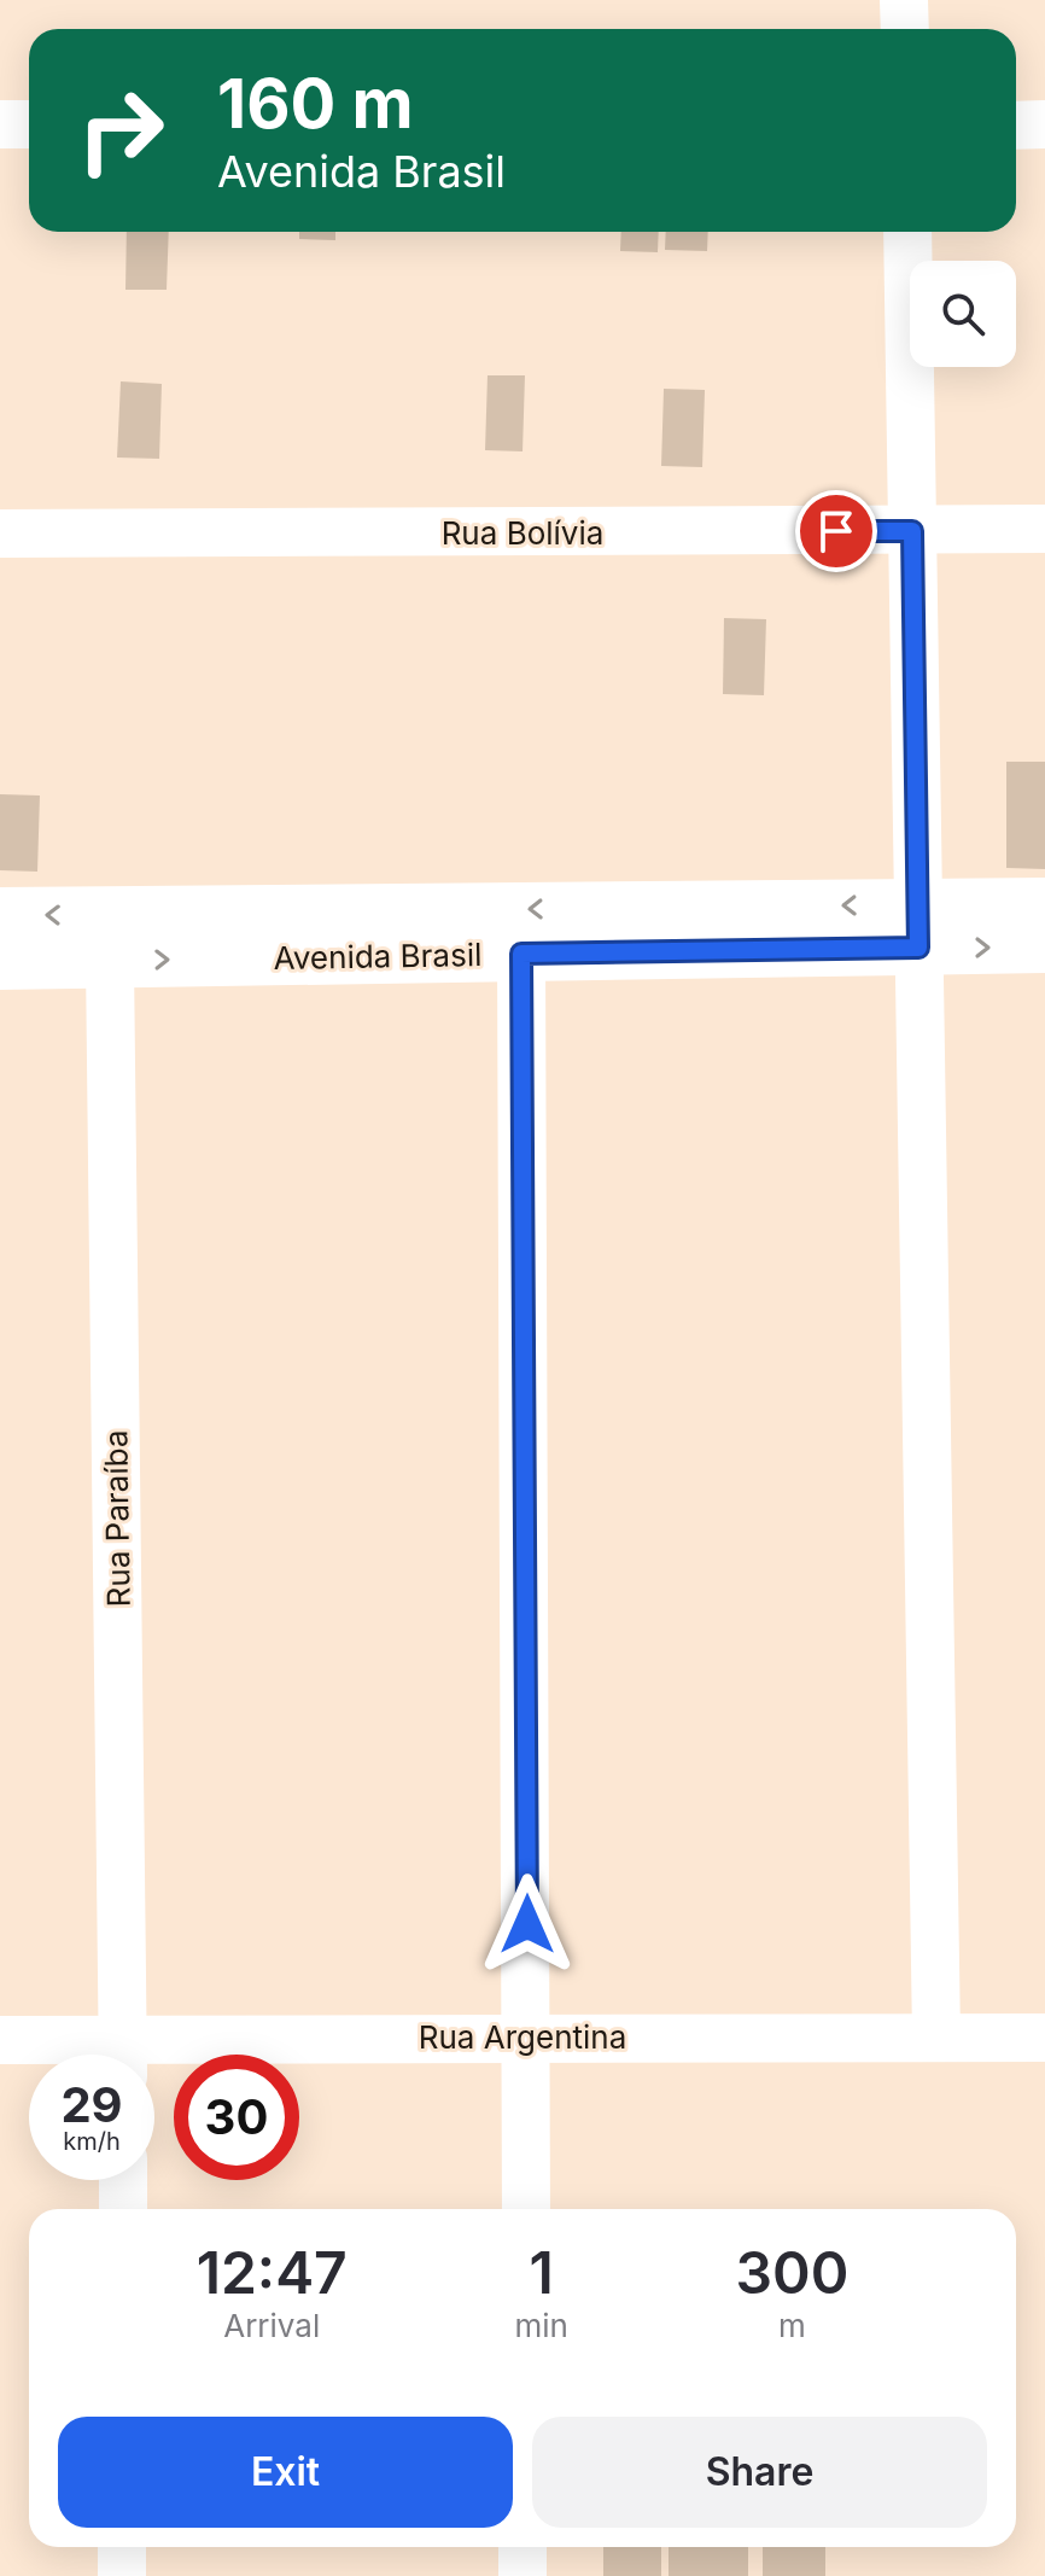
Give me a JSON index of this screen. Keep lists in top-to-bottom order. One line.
{"streets":{"street":["Rua Bolívia","Avenida Brasil","Rua Paraíba","Rua Argentina"]},"crossings":[["Avenida Brasil","Rua Paraíba"]],"page":{"turn":["160 m","Avenida Brasil"],"speed":"29 km/h","limit":"30","eta":["12:47","Arrival","1","min","300","m"],"buttons":["Exit","Share"]}}
